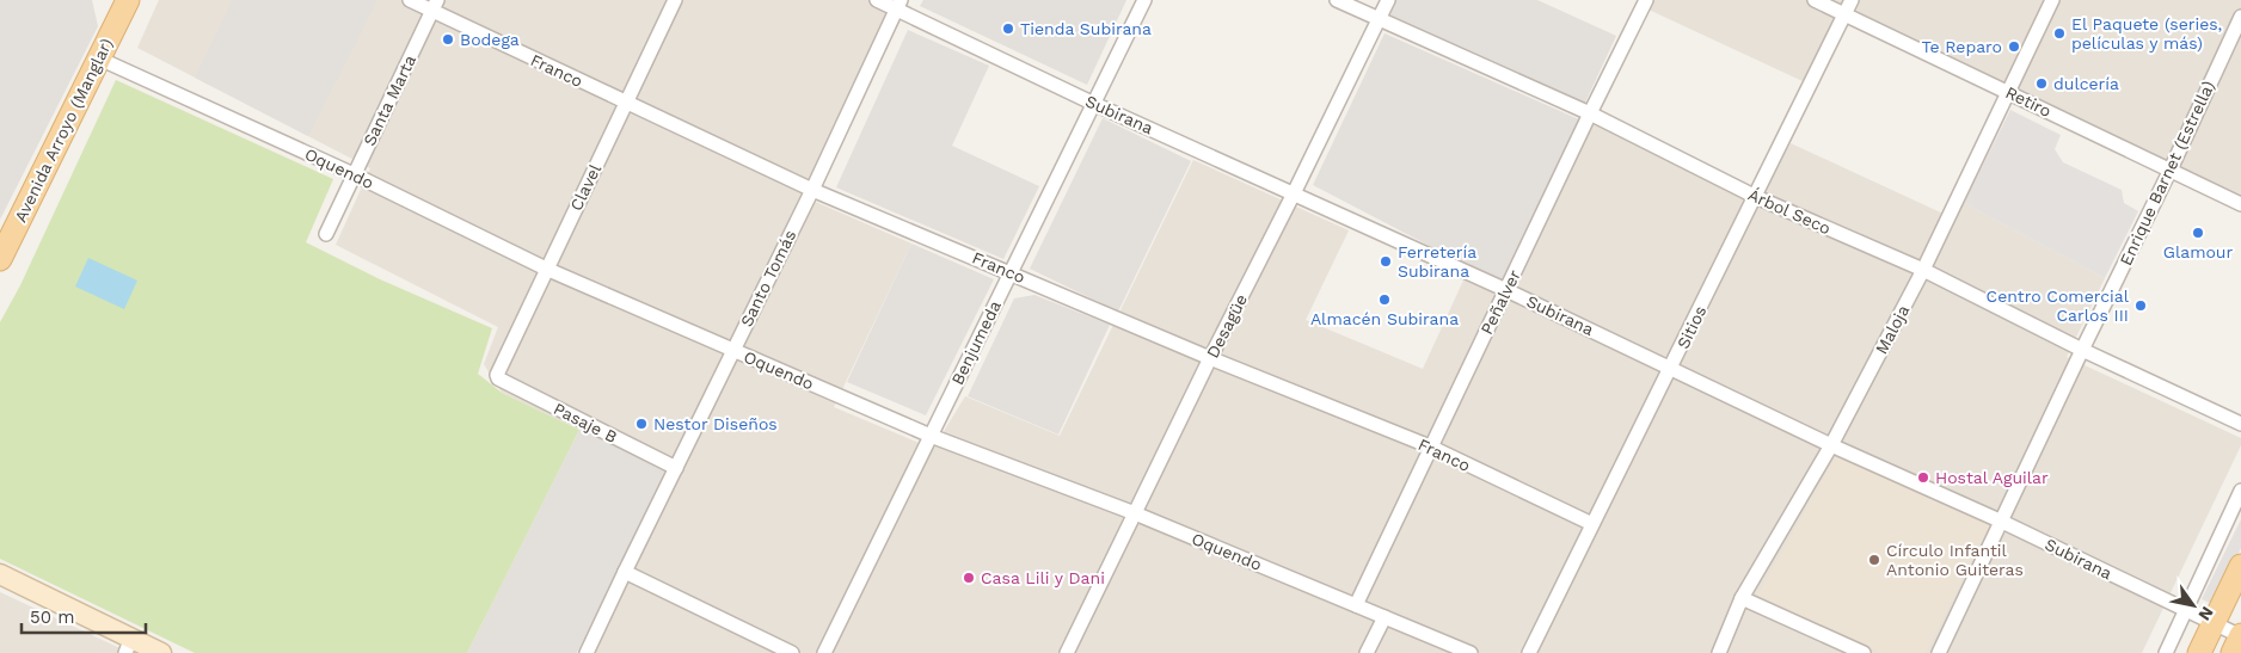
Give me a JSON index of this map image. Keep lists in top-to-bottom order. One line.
{"streets":{"main road":["Avenida Arroyo (Manglar)"],"street":["Franco","Santa Marta","Retiro","Subirana","Oquendo","Enrique Barnet (Estrella)","Clavel","Árbol Seco","Santo Tomás","Peñalver","Desagüe","Sitios","Maloja","Benjumeda","Pasaje B"]},"crossings":[["Franco","Santa Marta"],["Franco","Clavel"],["Franco","Santo Tomás"],["Franco","Peñalver"],["Franco","Desagüe"],["Franco","Sitios"],["Franco","Benjumeda"],["Santa Marta","Oquendo"],["Retiro","Enrique Barnet (Estrella)"],["Retiro","Sitios"],["Retiro","Maloja"],["Subirana","Enrique Barnet (Estrella)"],["Subirana","Santo Tomás"],["Subirana","Peñalver"],["Subirana","Desagüe"],["Subirana","Sitios"],["Subirana","Maloja"],["Subirana","Benjumeda"],["Avenida Arroyo (Manglar)","Oquendo"],["Oquendo","Clavel"],["Oquendo","Santo Tomás"],["Oquendo","Peñalver"],["Oquendo","Desagüe"],["Oquendo","Benjumeda"],["Enrique Barnet (Estrella)","Árbol Seco"],["Clavel","Pasaje B"],["Árbol Seco","Peñalver"],["Árbol Seco","Desagüe"],["Árbol Seco","Sitios"],["Árbol Seco","Maloja"],["Santo Tomás","Pasaje B"]],"places":["Tienda Subirana","El Paquete (series, películas y más)","Bodega","Te Reparo","dulcería","Glamour","Ferretería Subirana","Almacén Subirana","Centro Comercial Carlos III","Nestor Diseños","Hostal Aguilar","Círculo Infantil Antonio Guiteras","Casa Lili y Dani"],"scale_bar":"50 m","north":"bottom right"}
